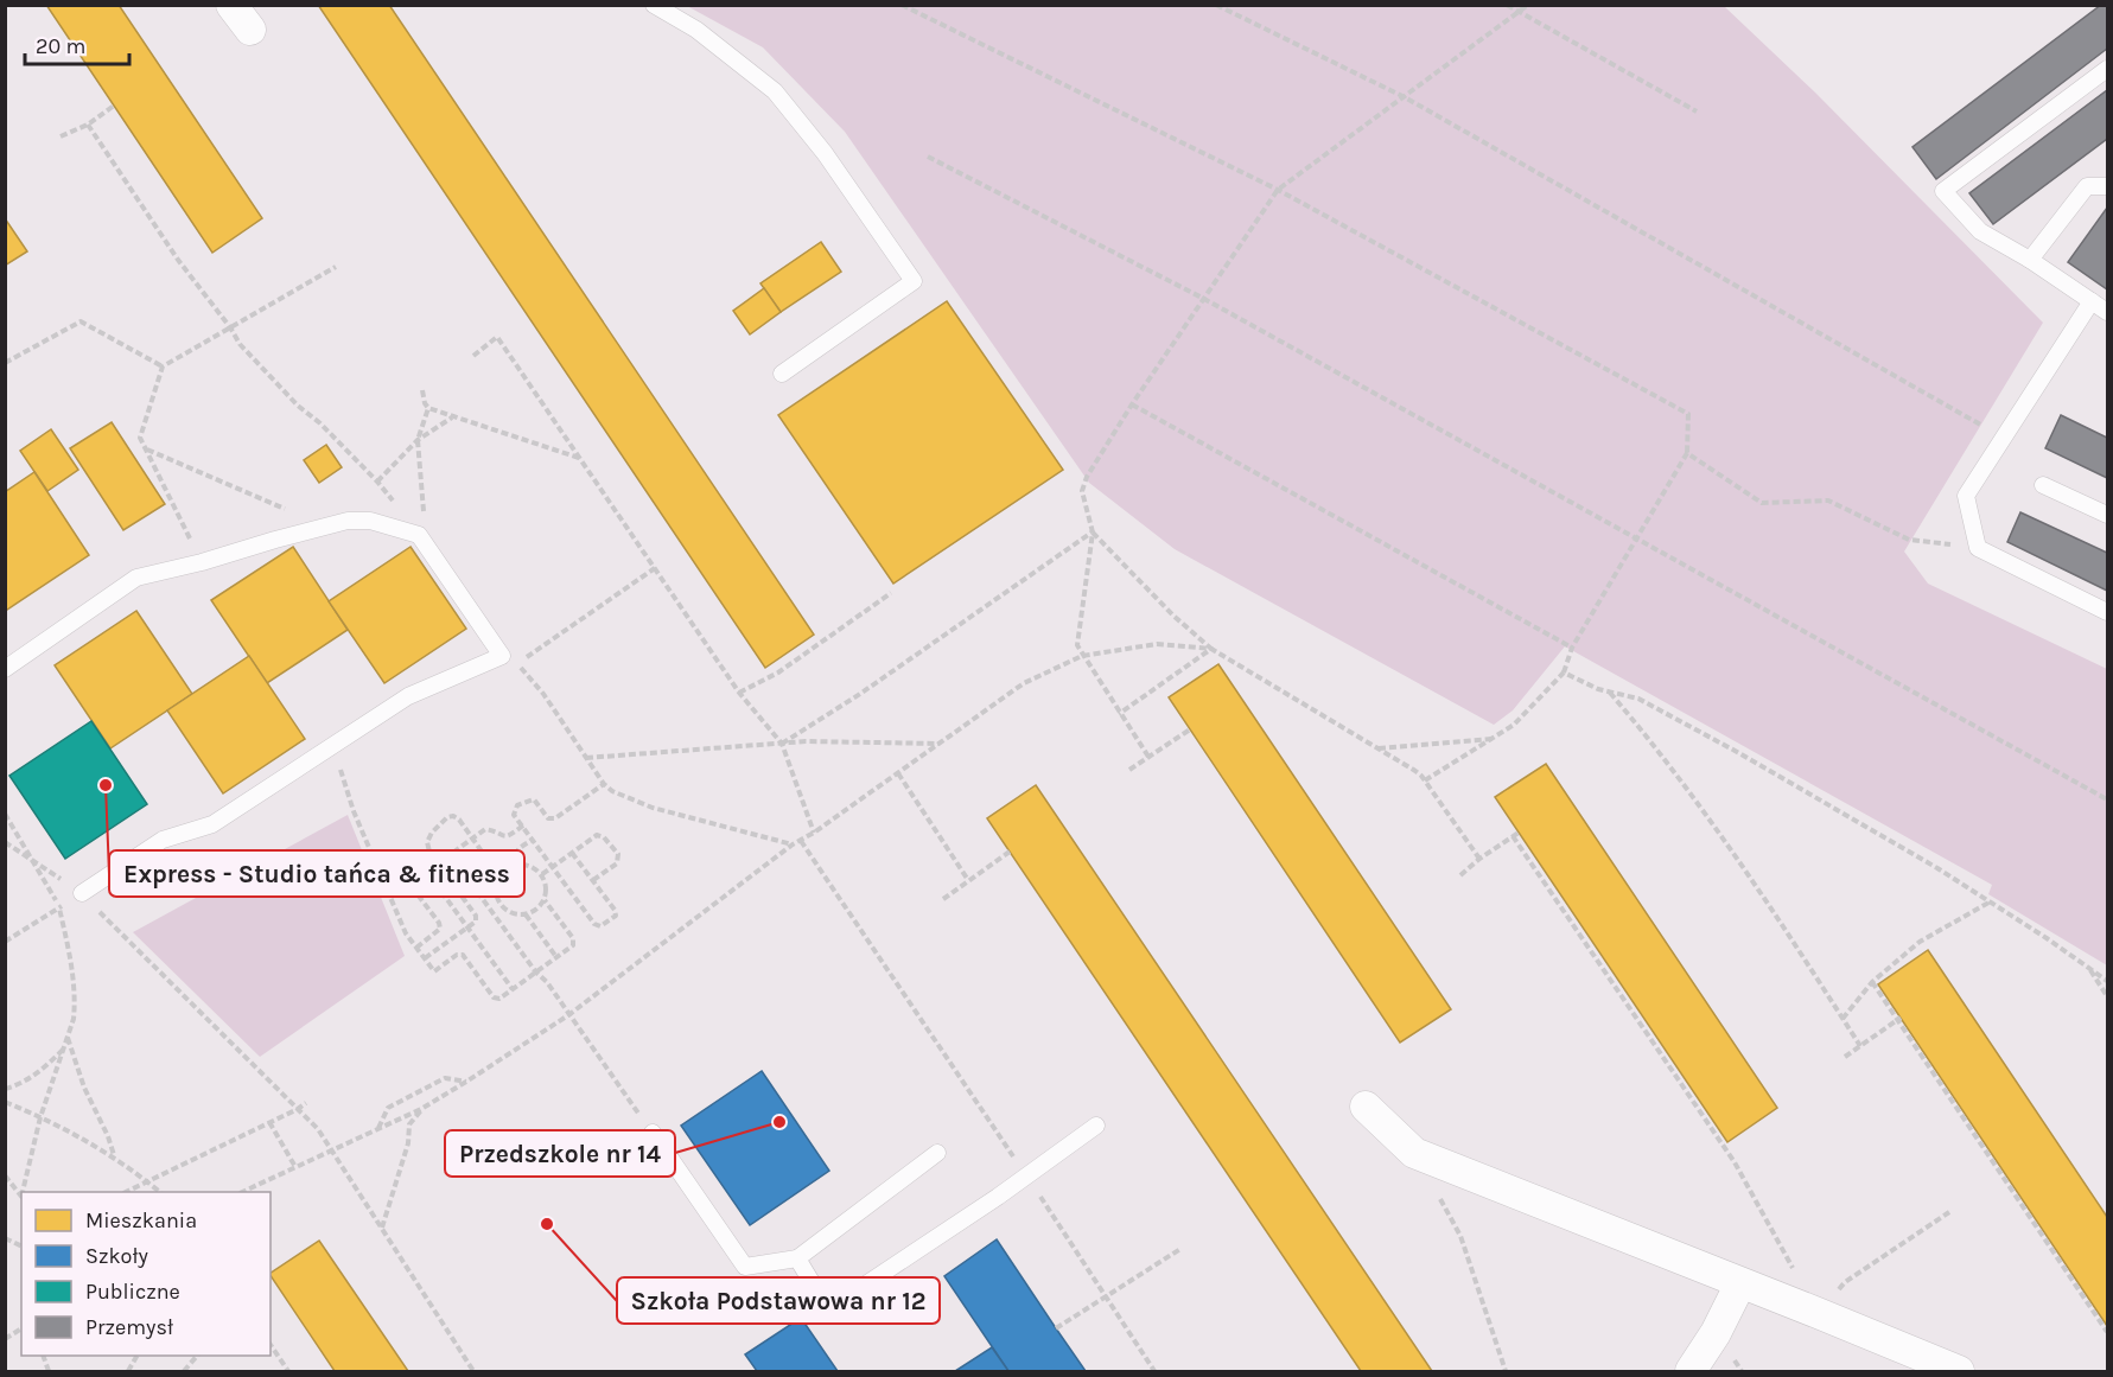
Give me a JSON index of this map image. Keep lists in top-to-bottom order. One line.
{"places":["Express - Studio tańca & fitness","Przedszkole nr 14","Szkoła Podstawowa nr 12"],"legend":["Mieszkania","Szkoły","Publiczne","Przemysł"],"scale_bar":"20 m"}
